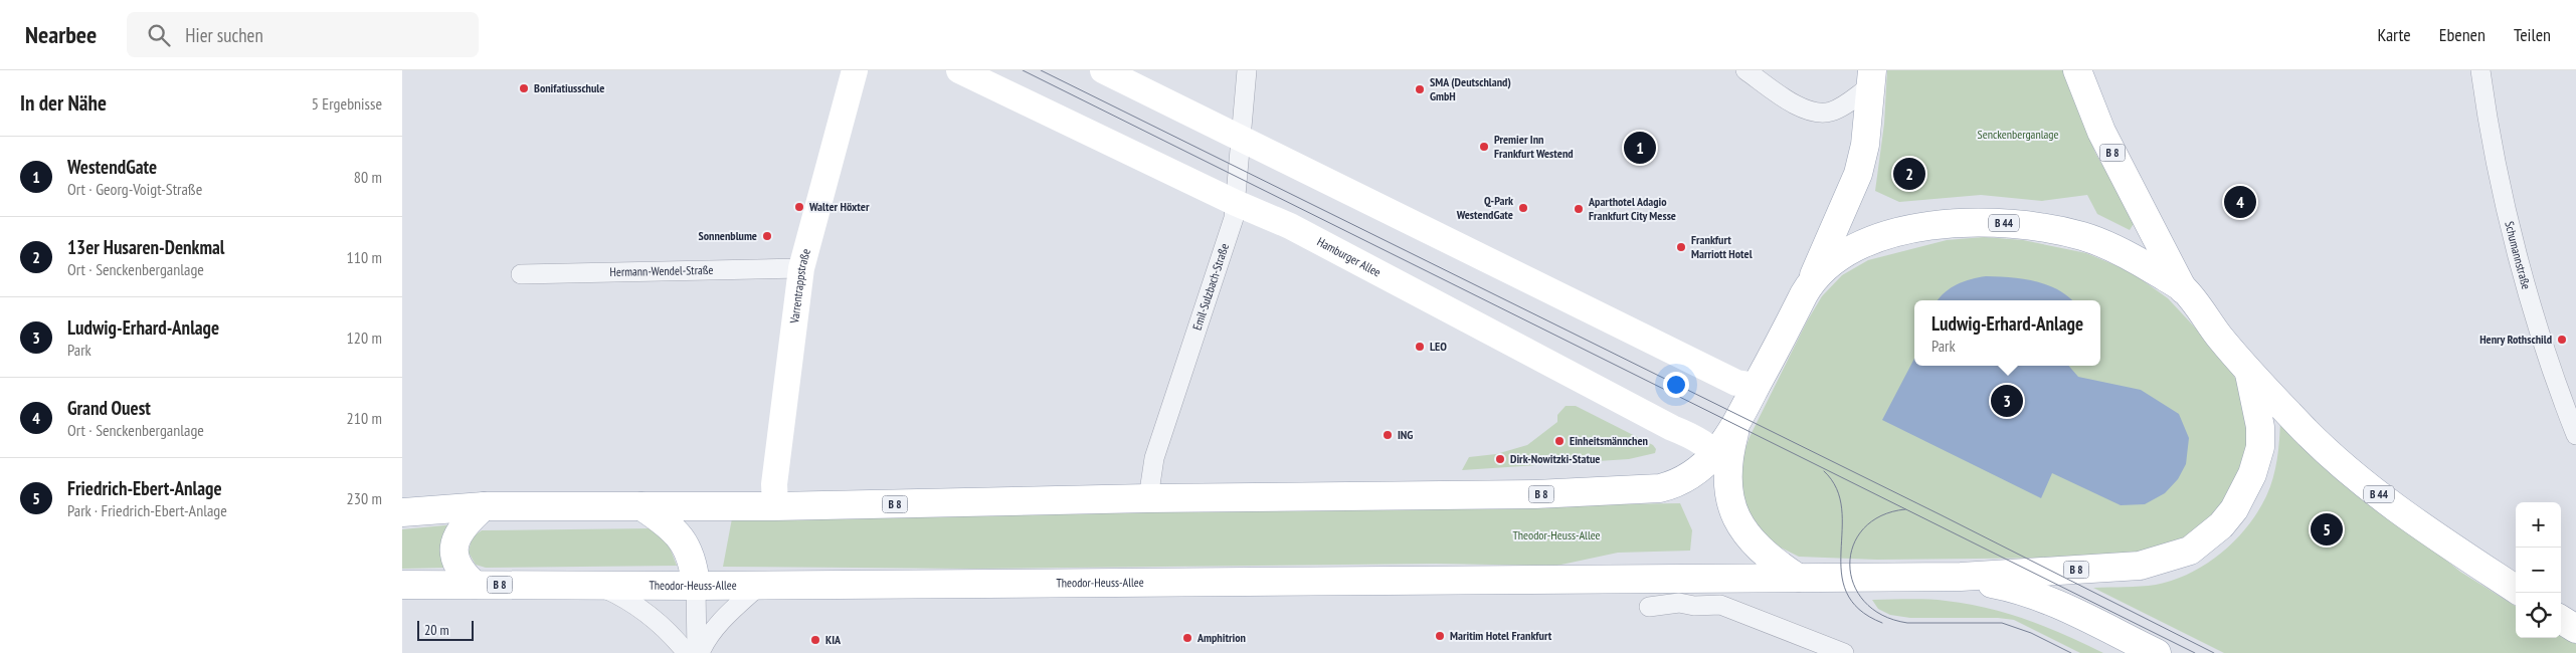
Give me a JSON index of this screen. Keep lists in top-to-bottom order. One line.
{"streets":{"main road":["B 8","B 44","Theodor-Heuss-Allee"],"street":["Schumannstraße","Hamburger Allee","Hermann-Wendel-Straße","Varrentrappstraße","Emil-Sulzbach-Straße"]},"crossings":[["B 8","B 44"],["B 8","Hamburger Allee"],["B 8","Varrentrappstraße"],["B 8","Emil-Sulzbach-Straße"],["B 8","Theodor-Heuss-Allee"],["Hamburger Allee","Emil-Sulzbach-Straße"],["Hermann-Wendel-Straße","Varrentrappstraße"]],"parks":["Senckenberganlage","Theodor-Heuss-Allee"],"places":["Bonifatiusschule","SMA (Deutschland) GmbH","Premier Inn Frankfurt Westend","Walter Höxter","Q-Park WestendGate","Aparthotel Adagio Frankfurt City Messe","Sonnenblume","Frankfurt Marriott Hotel","Henry Rothschild","LEO","ING","Einheitsmännchen","Dirk-Nowitzki-Statue","Maritim Hotel Frankfurt","Amphitrion","KIA"],"scale_bar":"20 m","page":{"header":"Nearbee","search":"Hier suchen","nav":["Karte","Ebenen","Teilen"],"heading":["In der Nähe","5 Ergebnisse"],"pins":["1","2","4","3","5"],"list":[{"mark":"1","name":"WestendGate","note":"Ort · Georg-Voigt-Straße","value":"80 m"},{"mark":"2","name":"13er Husaren-Denkmal","note":"Ort · Senckenberganlage","value":"110 m"},{"mark":"3","name":"Ludwig-Erhard-Anlage","note":"Park","value":"120 m"},{"mark":"4","name":"Grand Ouest","note":"Ort · Senckenberganlage","value":"210 m"},{"mark":"5","name":"Friedrich-Ebert-Anlage","note":"Park · Friedrich-Ebert-Anlage","value":"230 m"}],"popup":["Ludwig-Erhard-Anlage","Park"],"map_buttons":["+","−"],"scale":"20 m"}}
